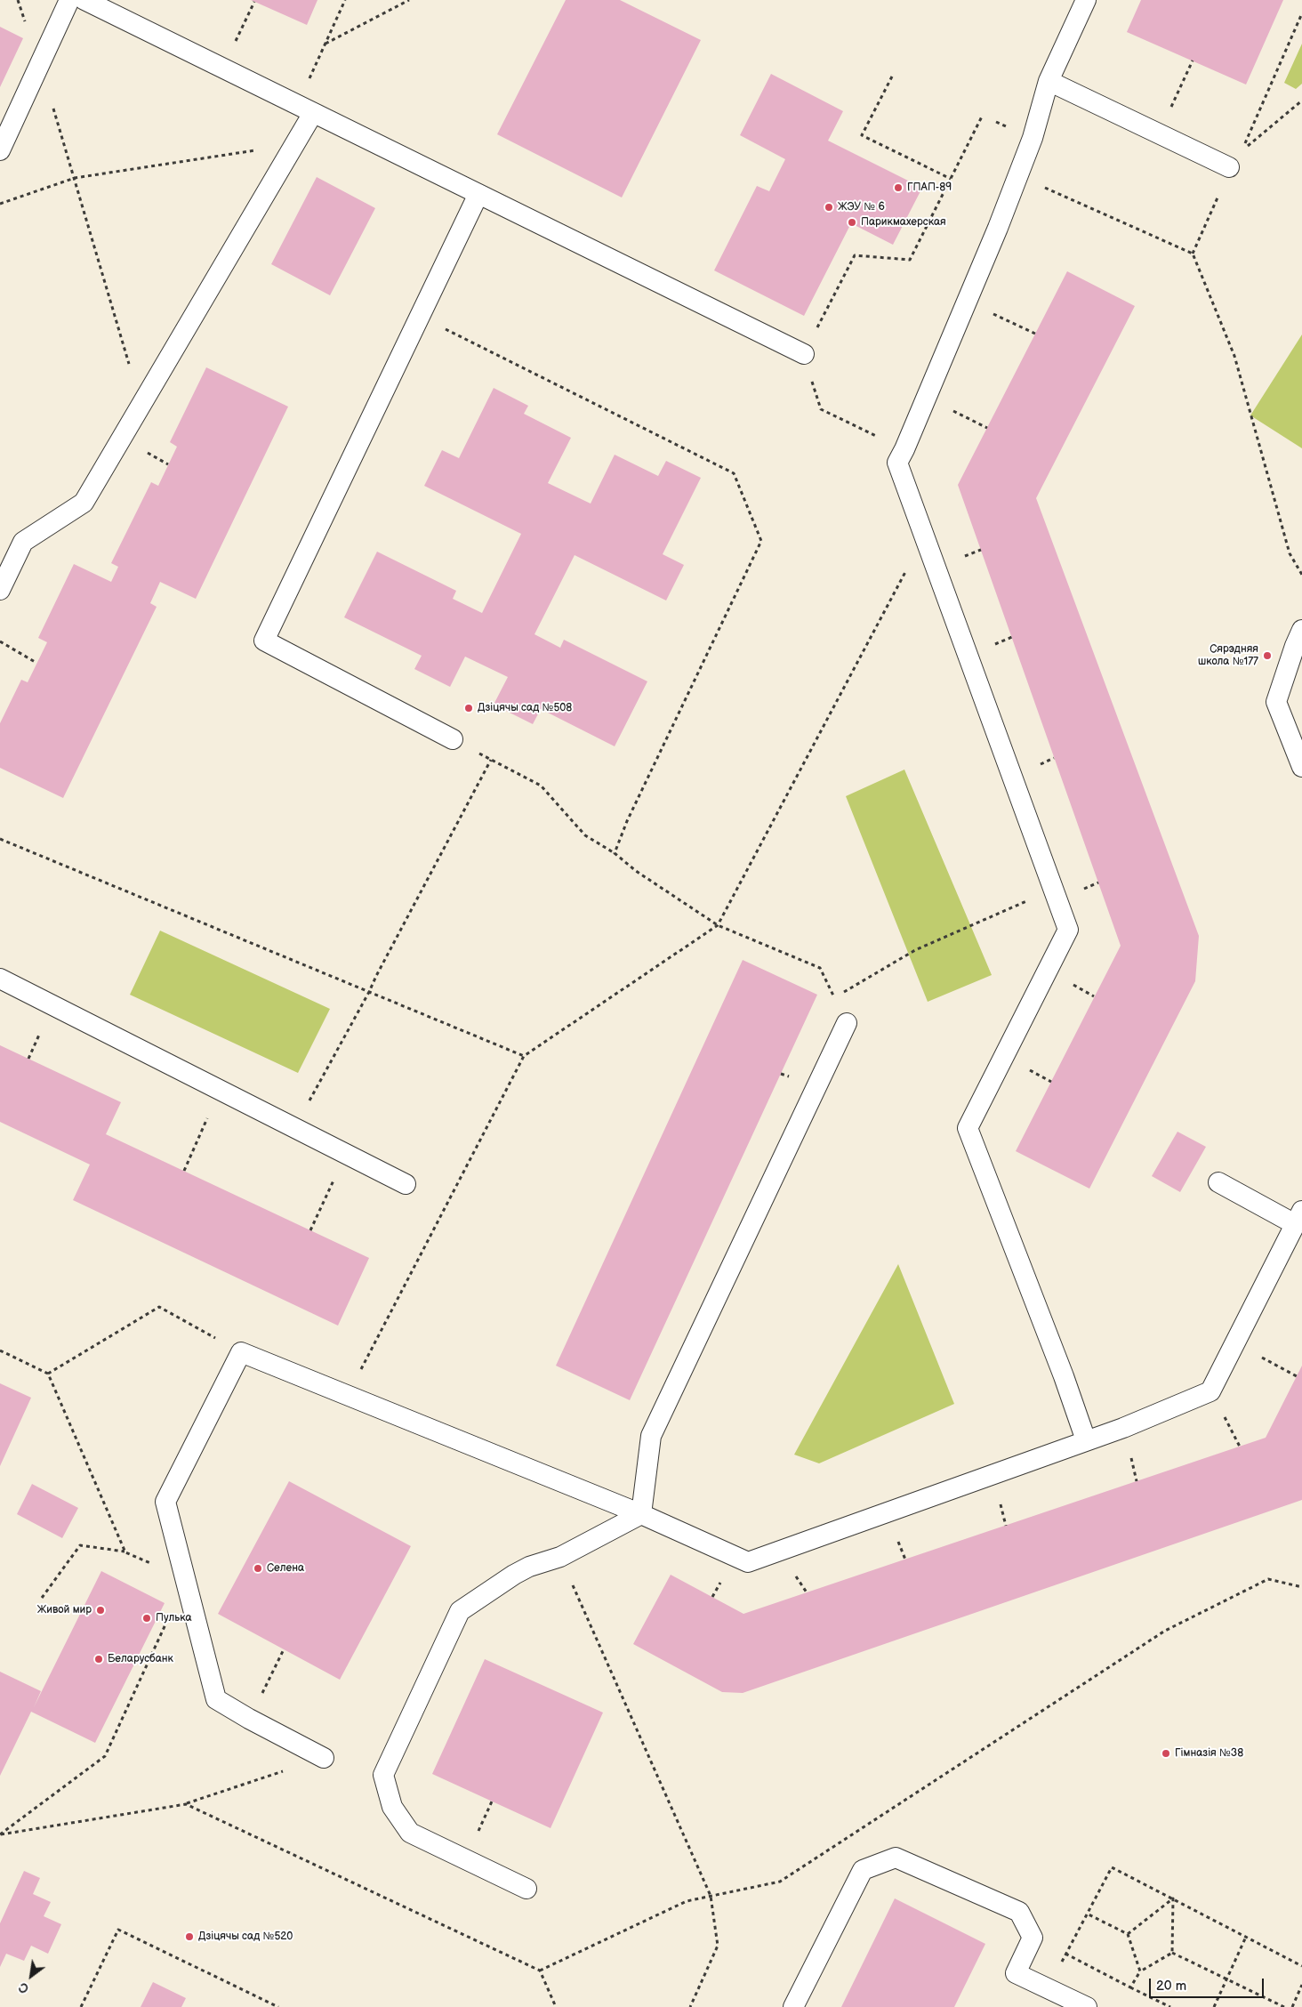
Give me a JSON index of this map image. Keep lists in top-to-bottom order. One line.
{"places":["ГПАП-89","ЖЭУ № 6","Парикмахерская","Сярэдняя школа №177","Дзіцячы сад №508","Селена","Живой мир","Пулька","Беларусбанк","Гімназія №38","Дзіцячы сад №520"],"scale_bar":"20 m","north":"bottom left"}
